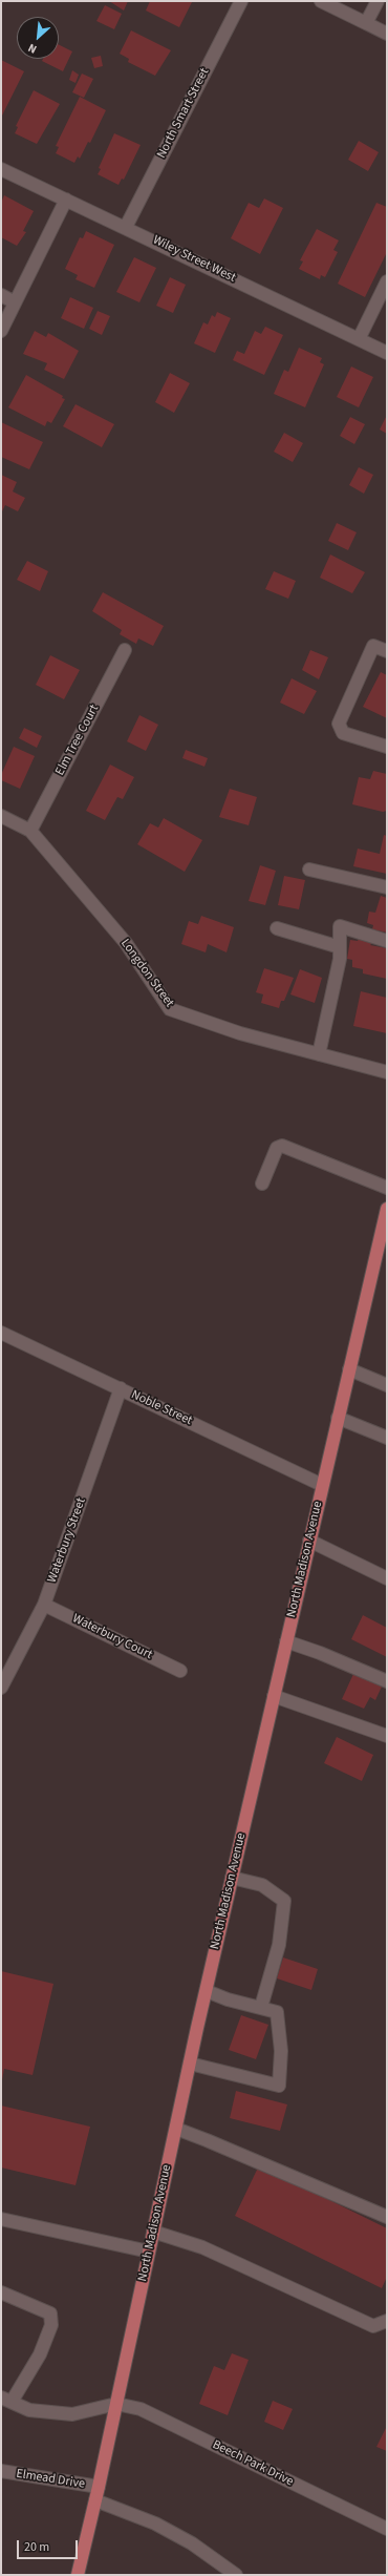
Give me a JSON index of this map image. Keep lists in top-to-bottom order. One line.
{"streets":{"main road":["North Madison Avenue"],"street":["North Smart Street","Wiley Street West","Elm Tree Court","Longdon Street","Noble Street","Waterbury Street","Waterbury Court","Beech Park Drive","Elmead Drive"]},"crossings":[["North Smart Street","Wiley Street West"],["Elm Tree Court","Longdon Street"],["Noble Street","Waterbury Street"],["Noble Street","North Madison Avenue"],["Waterbury Street","Waterbury Court"],["North Madison Avenue","Beech Park Drive"],["North Madison Avenue","Elmead Drive"]],"scale_bar":"20 m","north":"bottom left"}
